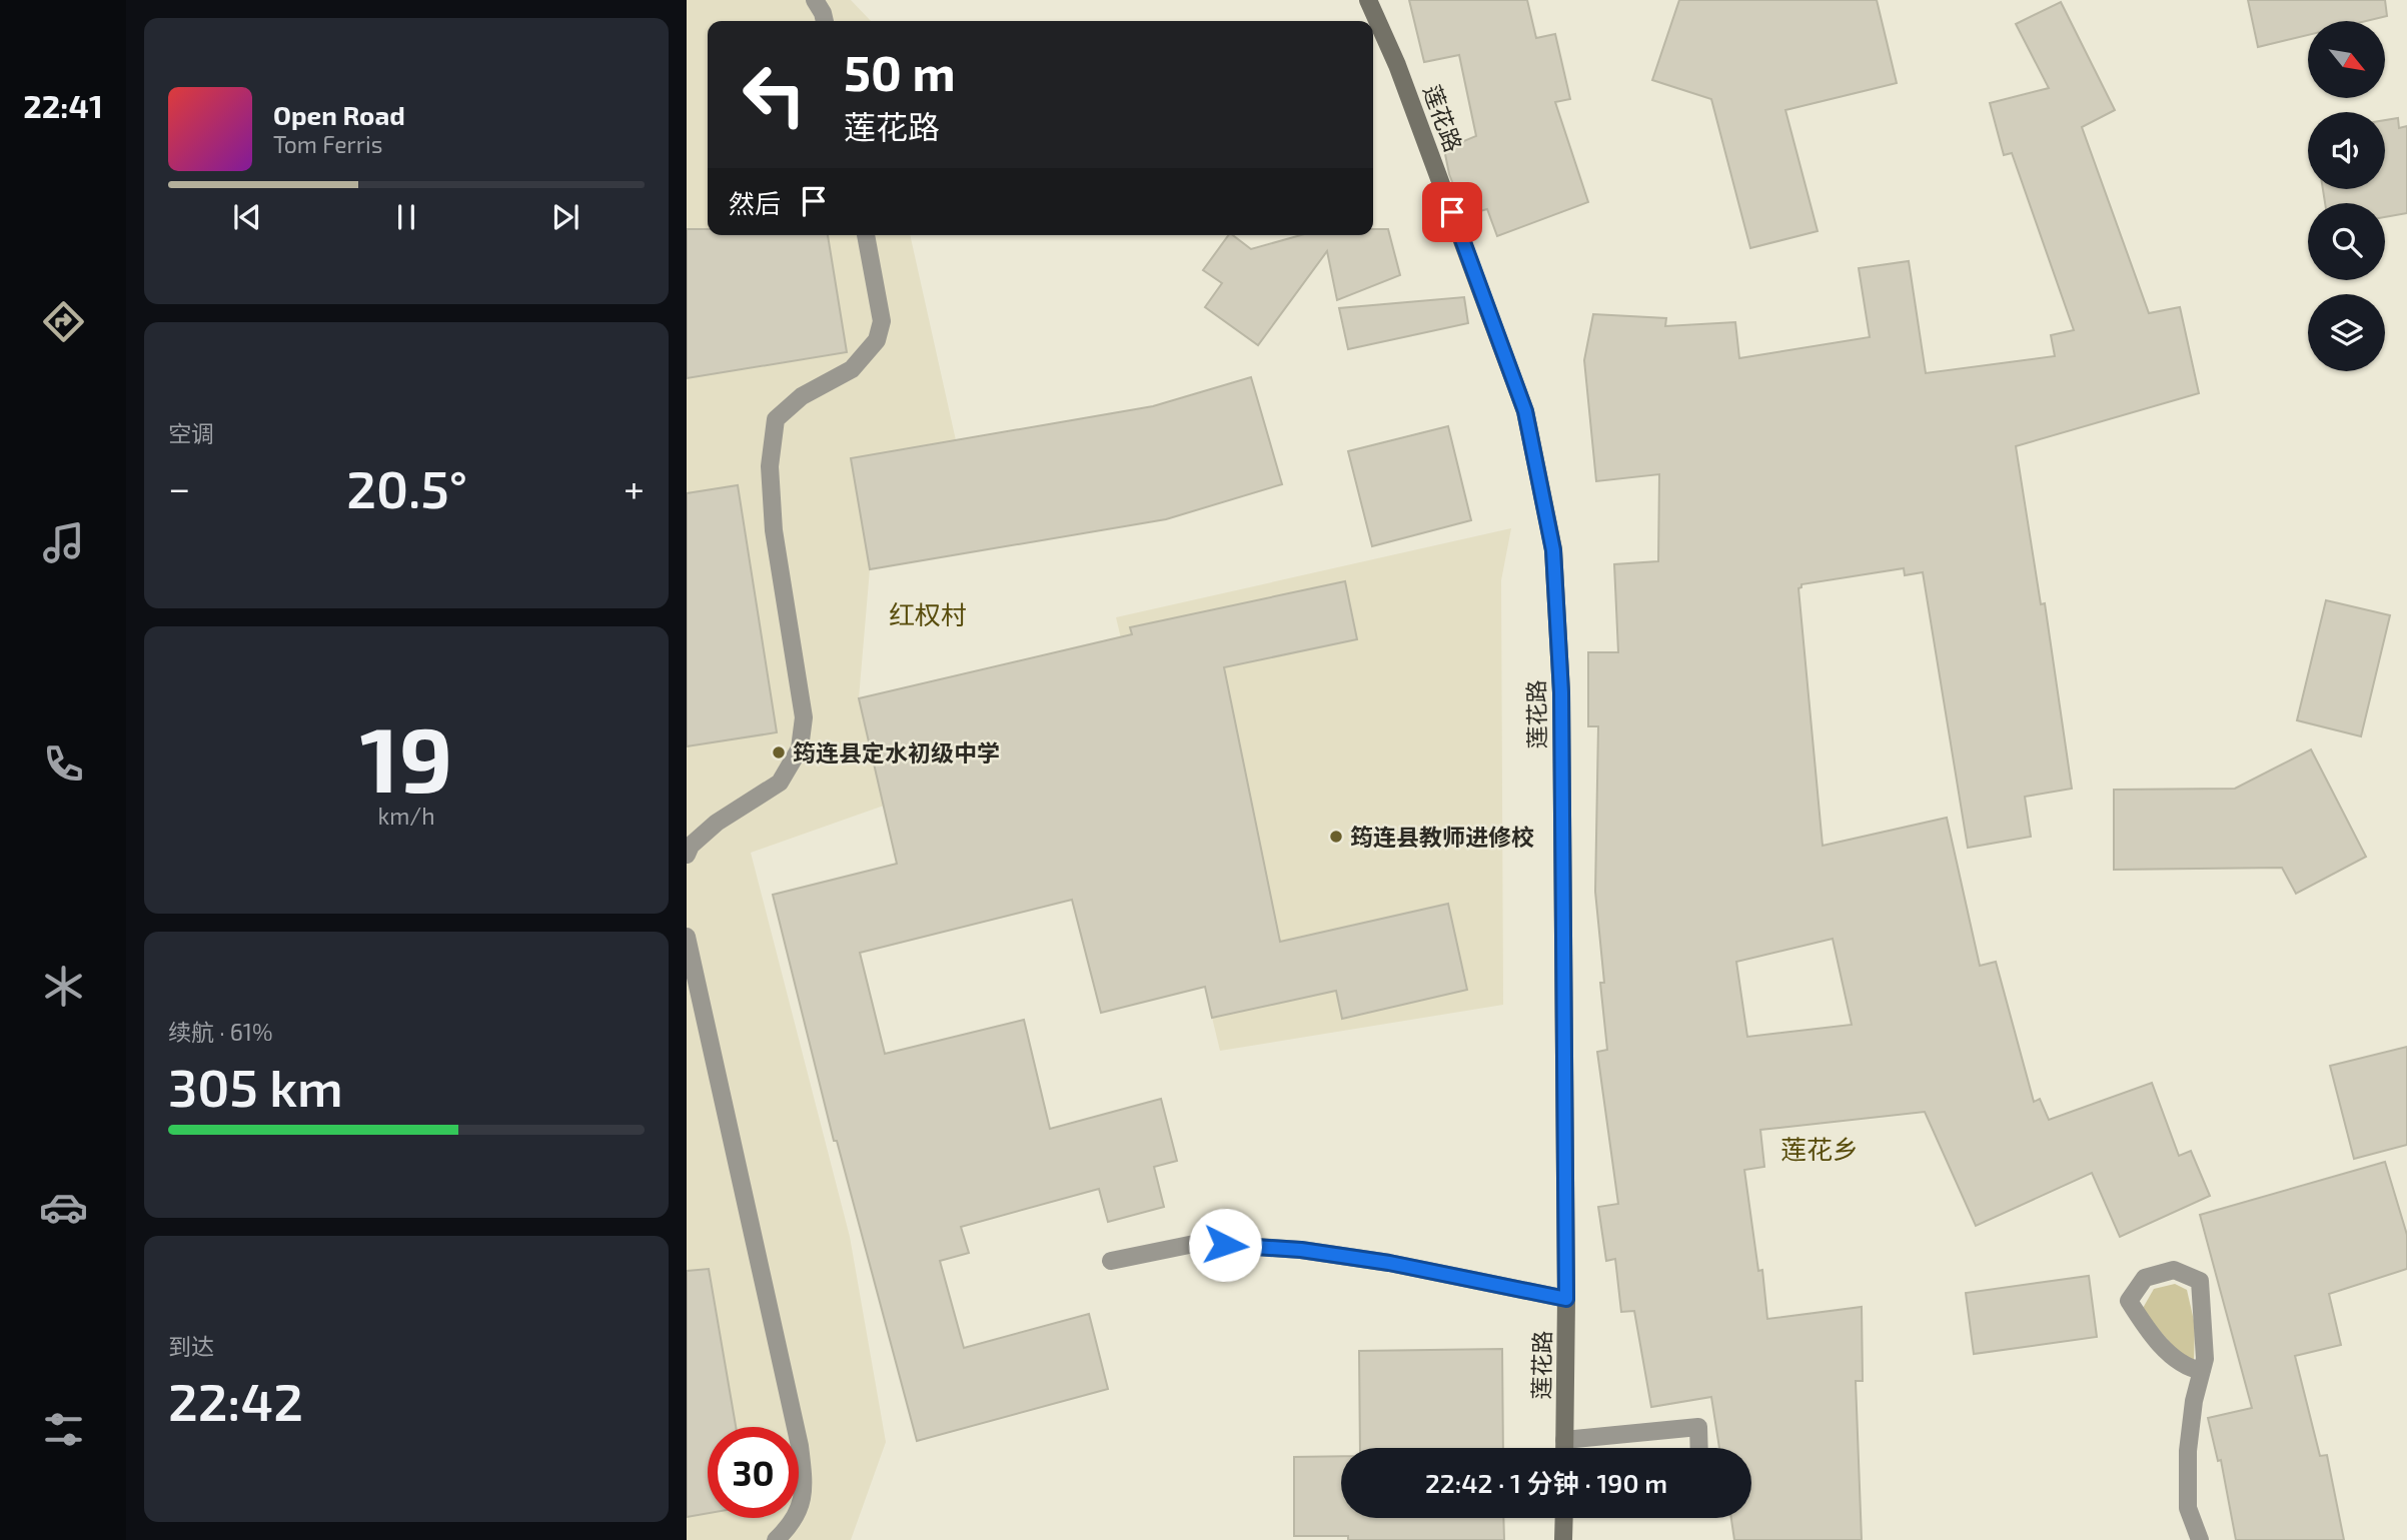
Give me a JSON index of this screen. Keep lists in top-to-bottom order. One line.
{"streets":{"main road":["莲花路"]},"districts":["红权村","莲花乡"],"places":["筠连县定水初级中学","筠连县教师进修校"],"north":"bottom right","page":{"tabs":"22:41","turn":["50 m","莲花路"],"song":["Open Road","Tom Ferris"],"then":"然后","tile":["空调",["19","km/h"],["续航 · 61%","305 km"],["到达","22:42"]],"heat":["−","20.5°","+"],"limit":"30","trip":"22:42 · 1 分钟 · 190 m"}}
